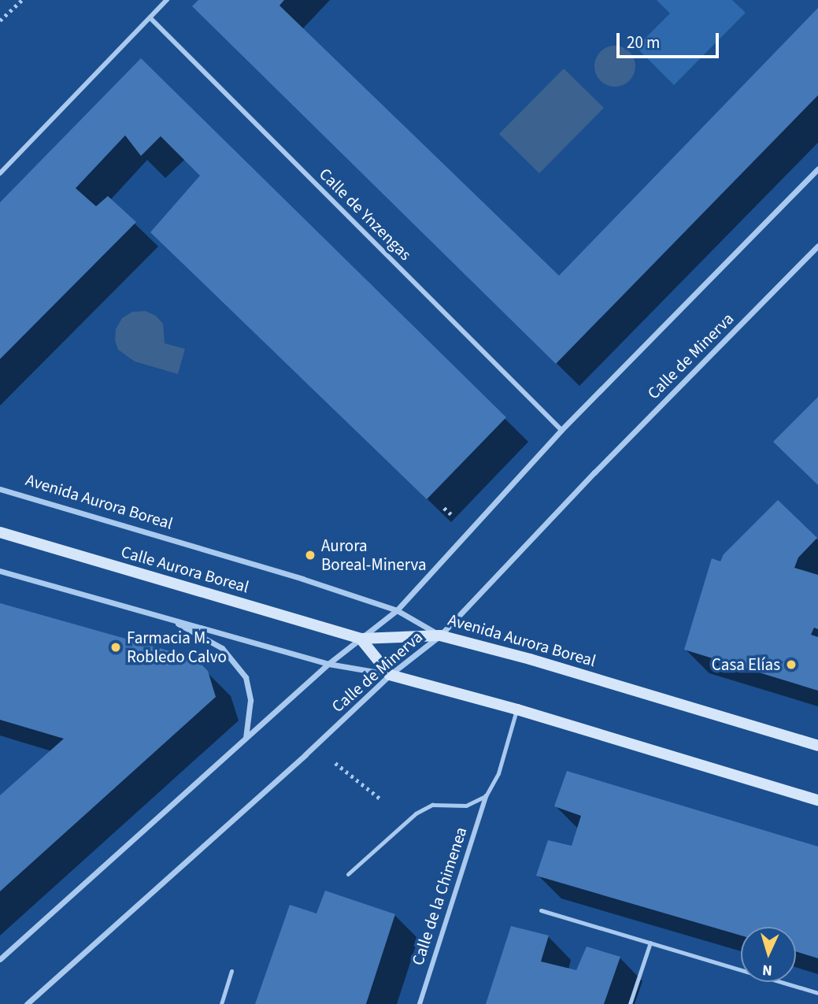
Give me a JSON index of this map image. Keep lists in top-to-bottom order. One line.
{"streets":{"main road":["Avenida Aurora Boreal","Calle Aurora Boreal"],"street":["Calle de Ynzengas","Calle de Minerva","Calle de la Chimenea"]},"crossings":[["Calle de Ynzengas","Calle de Minerva"],["Calle de Minerva","Avenida Aurora Boreal"],["Calle de Minerva","Calle Aurora Boreal"],["Avenida Aurora Boreal","Calle Aurora Boreal"]],"places":["Aurora Boreal-Minerva","Farmacia M. Robledo Calvo","Casa Elías"],"scale_bar":"20 m","north":"bottom"}
